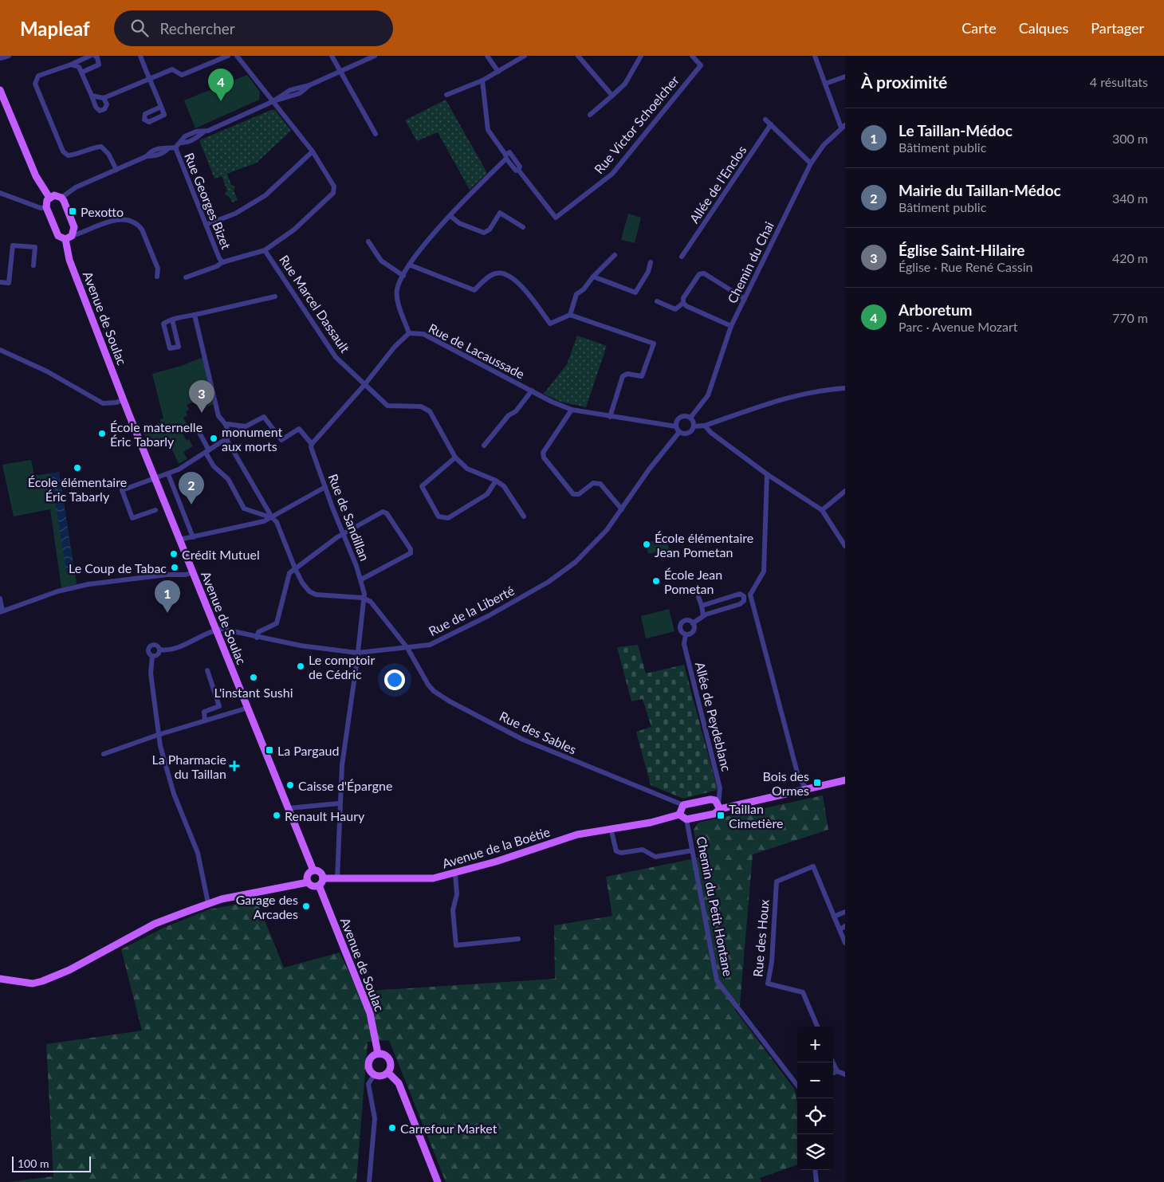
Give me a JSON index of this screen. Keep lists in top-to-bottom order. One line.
{"streets":{"main road":["Avenue de Soulac","Avenue de la Boétie"],"street":["Rue Victor Schoelcher","Allée de l'Enclos","Rue Georges Bizet","Chemin du Chai","Rue Marcel Dassault","Rue de Lacaussade","Rue de Sandillan","Rue de la Liberté","Allée de Peydeblanc","Rue des Sables","Chemin du Petit Hontane","Rue des Houx"]},"crossings":[["Chemin du Chai","Rue de Lacaussade"],["Chemin du Chai","Rue de la Liberté"],["Rue Marcel Dassault","Rue de Lacaussade"],["Avenue de Soulac","Rue de la Liberté"],["Avenue de Soulac","Avenue de la Boétie"],["Rue de Lacaussade","Rue de Sandillan"],["Rue de Lacaussade","Rue de la Liberté"],["Rue de Sandillan","Rue de la Liberté"],["Rue de Sandillan","Rue des Sables"],["Rue de Sandillan","Avenue de la Boétie"],["Rue de la Liberté","Rue des Sables"]],"places":{"transit":["Pexotto","La Pargaud","Bois des Ormes","Taillan Cimetière"],"other":["École maternelle Éric Tabarly","monument aux morts","École élémentaire Éric Tabarly","École élémentaire Jean Pometan","Crédit Mutuel","Le Coup de Tabac","École Jean Pometan","Le comptoir de Cédric","L'instant Sushi","Caisse d'Épargne","Renault Haury","Garage des Arcades","Carrefour Market"],"health":["La Pharmacie du Taillan"]},"scale_bar":"100 m","page":{"header":"Mapleaf","search":"Rechercher","nav":["Carte","Calques","Partager"],"heading":["À proximité","4 résultats"],"pins":["4","3","2","1"],"list":[{"mark":"1","name":"Le Taillan-Médoc","note":"Bâtiment public","value":"300 m"},{"mark":"2","name":"Mairie du Taillan-Médoc","note":"Bâtiment public","value":"340 m"},{"mark":"3","name":"Église Saint-Hilaire","note":"Église · Rue René Cassin","value":"420 m"},{"mark":"4","name":"Arboretum","note":"Parc · Avenue Mozart","value":"770 m"}],"map_buttons":["+","−"],"scale":"100 m"}}
